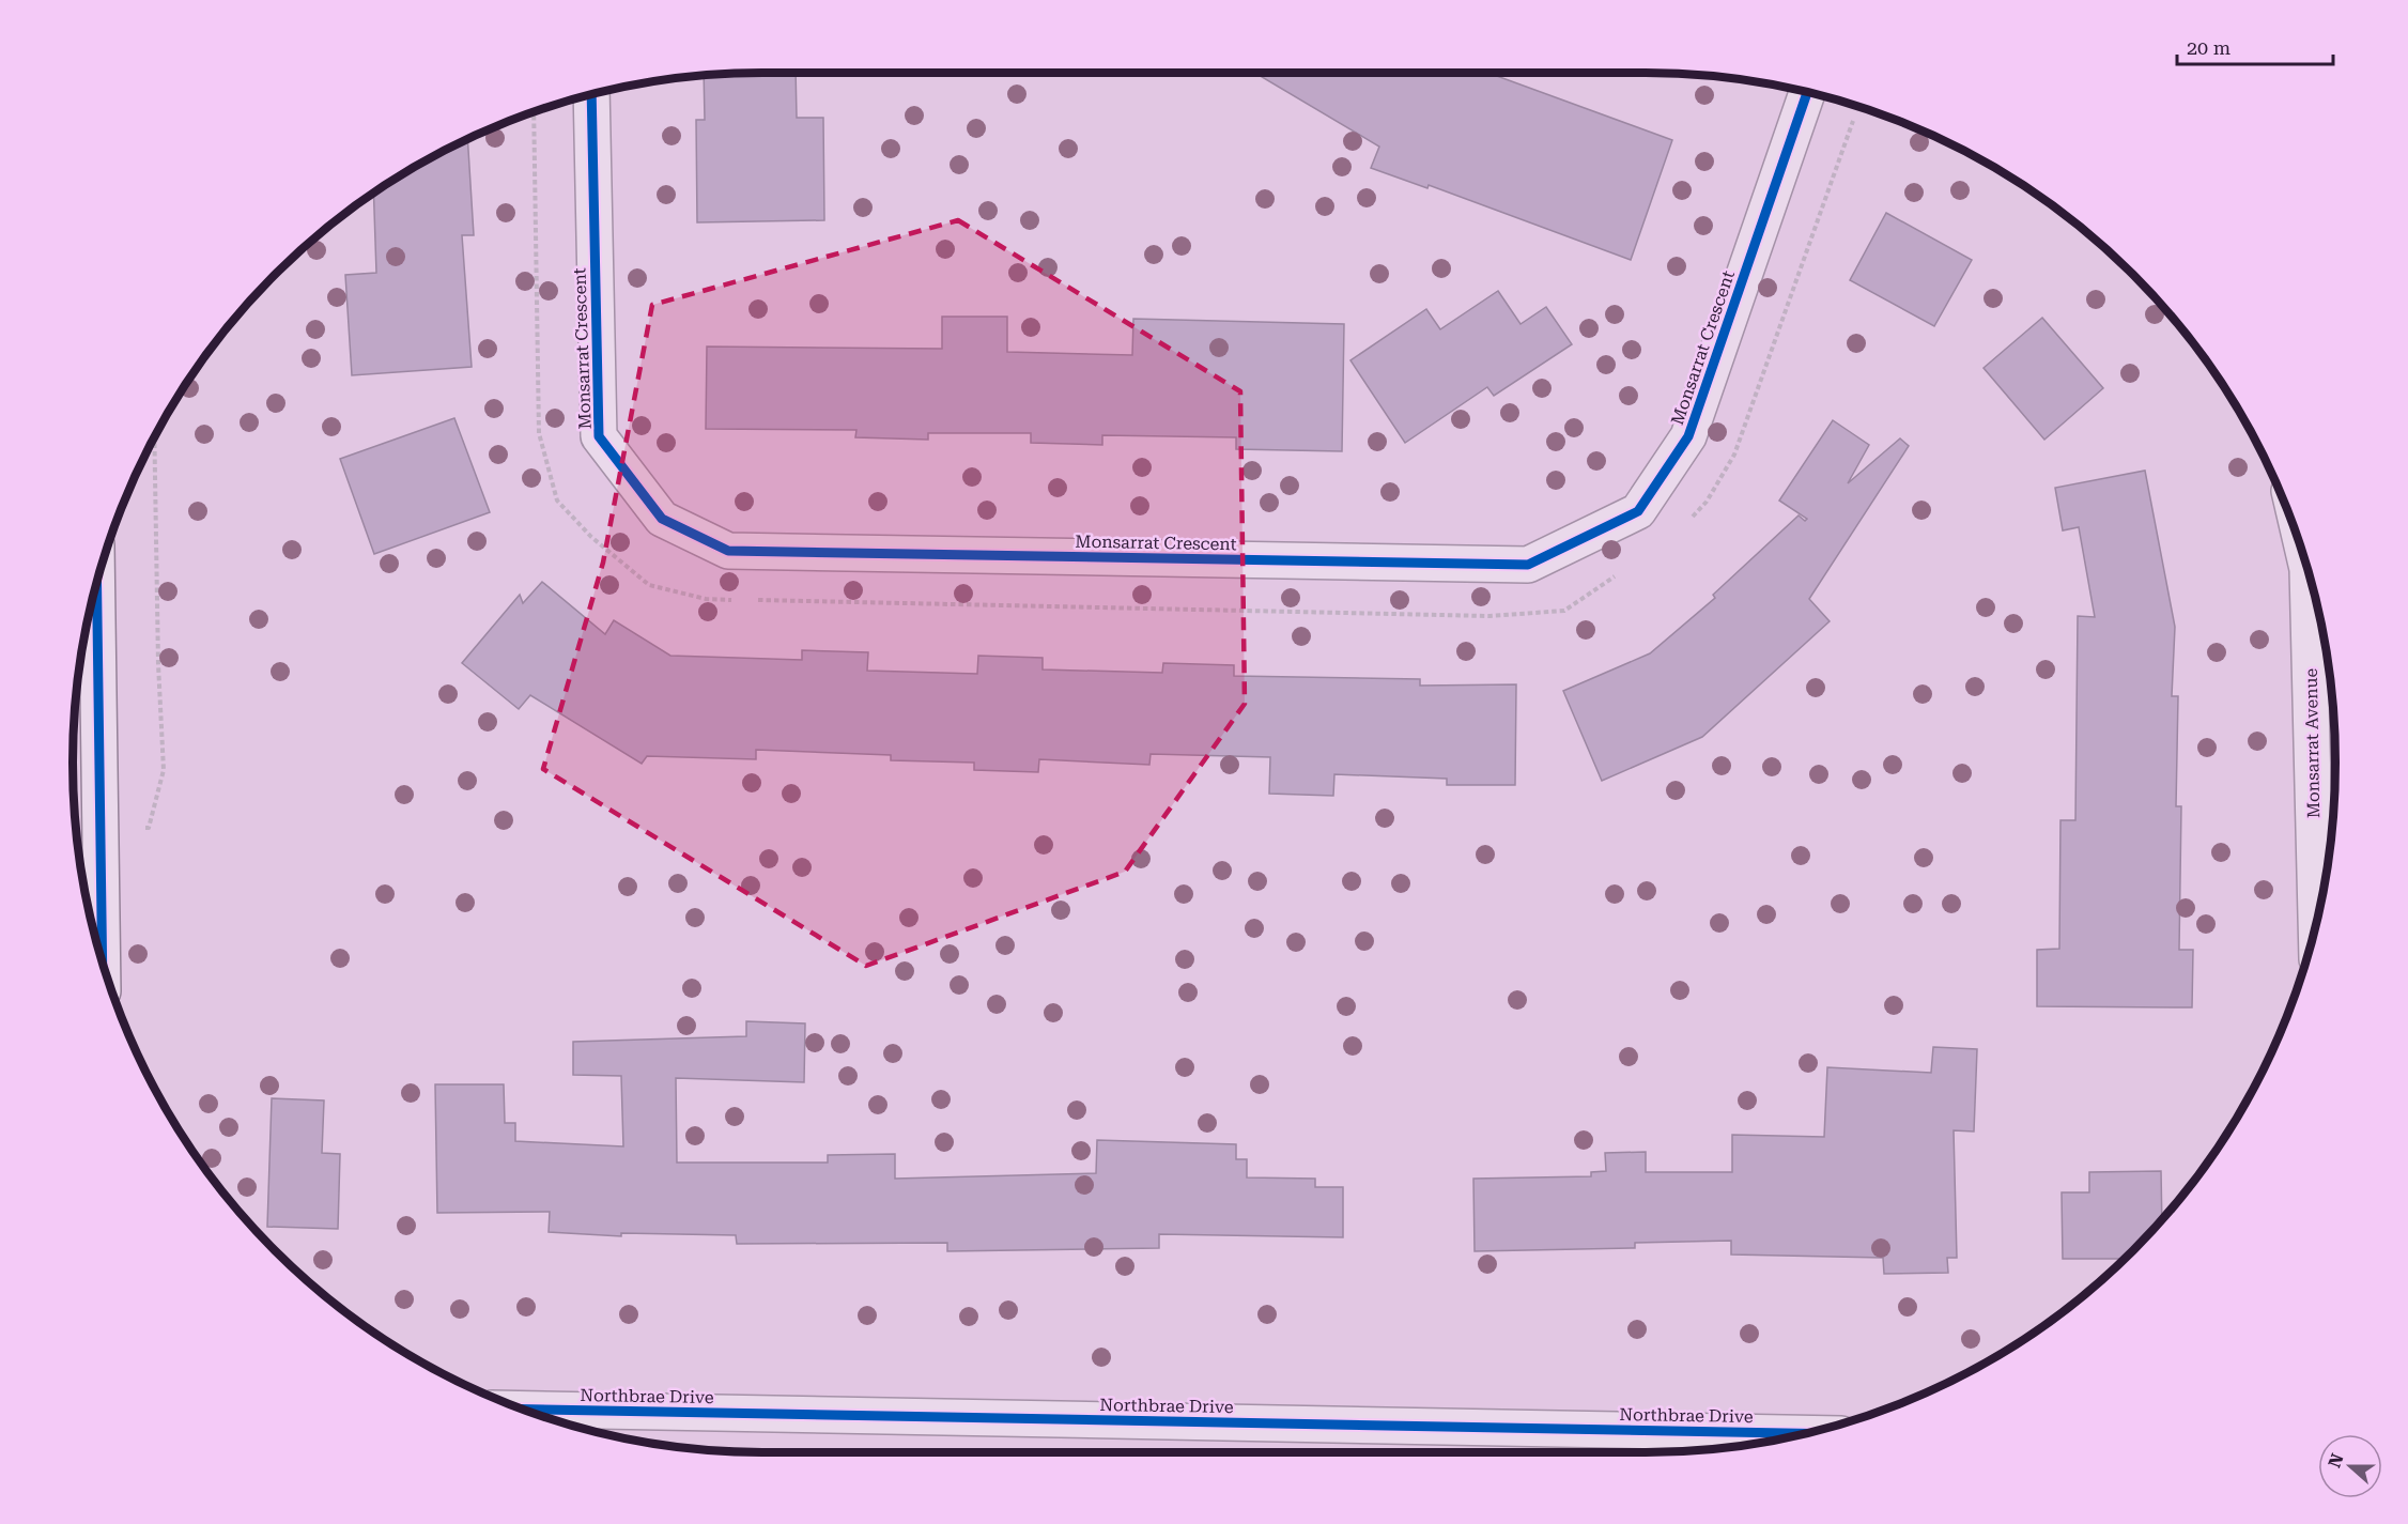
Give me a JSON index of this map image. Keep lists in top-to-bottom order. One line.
{"streets":{"street":["Monsarrat Crescent","Monsarrat Avenue","Northbrae Drive"]},"scale_bar":"20 m","north":"left"}
